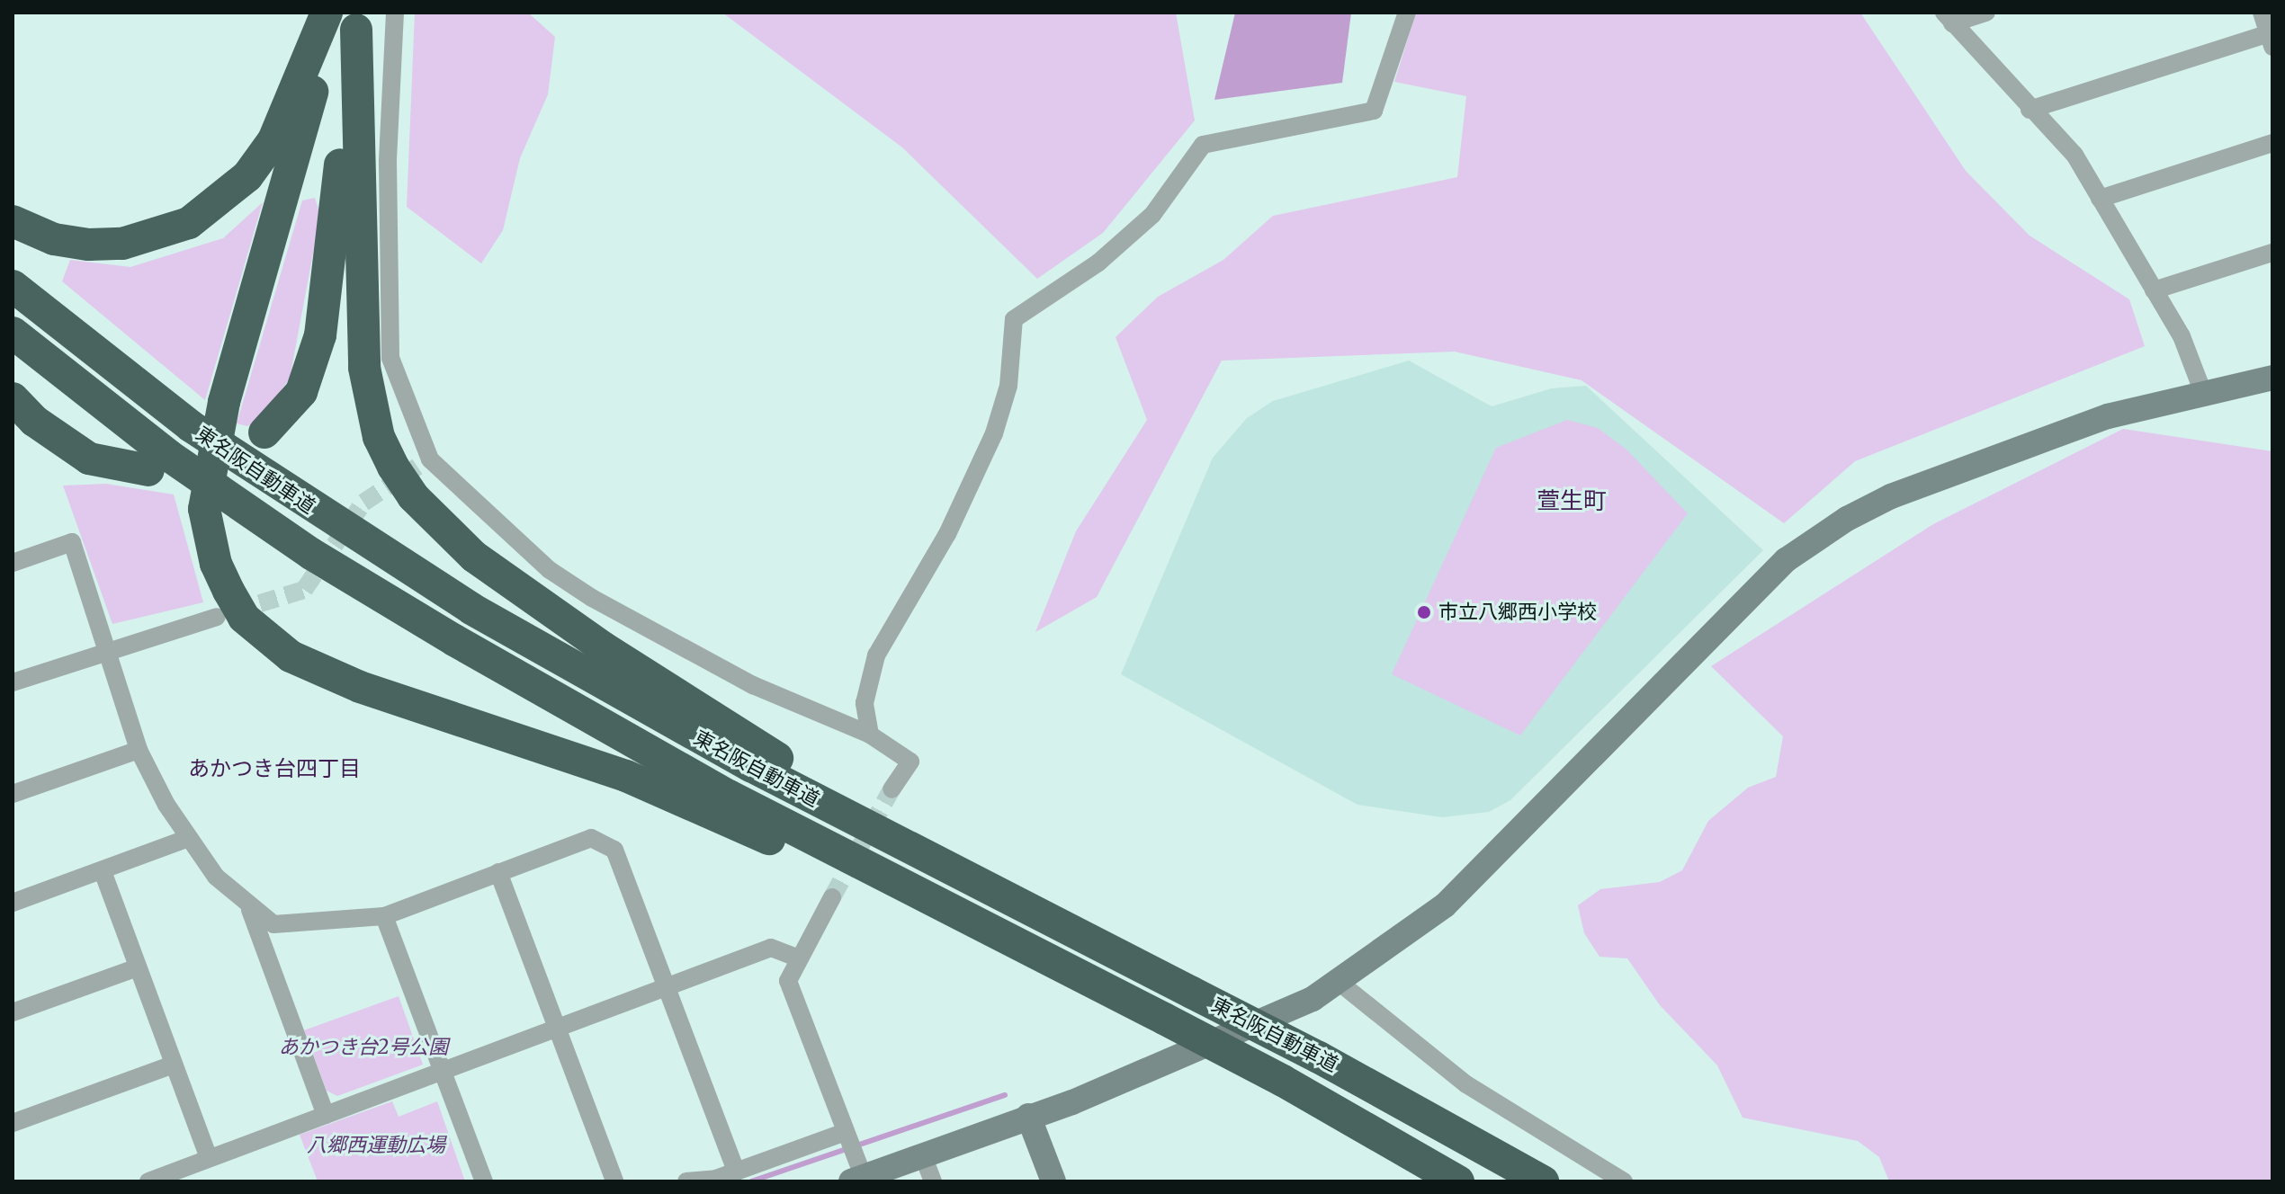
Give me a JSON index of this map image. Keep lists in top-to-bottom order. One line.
{"streets":{"highway":["東名阪自動車道"]},"districts":["萱生町","あかつき台四丁目"],"parks":["あかつき台2号公園","八郷西運動広場"],"places":["市立八郷西小学校"]}
